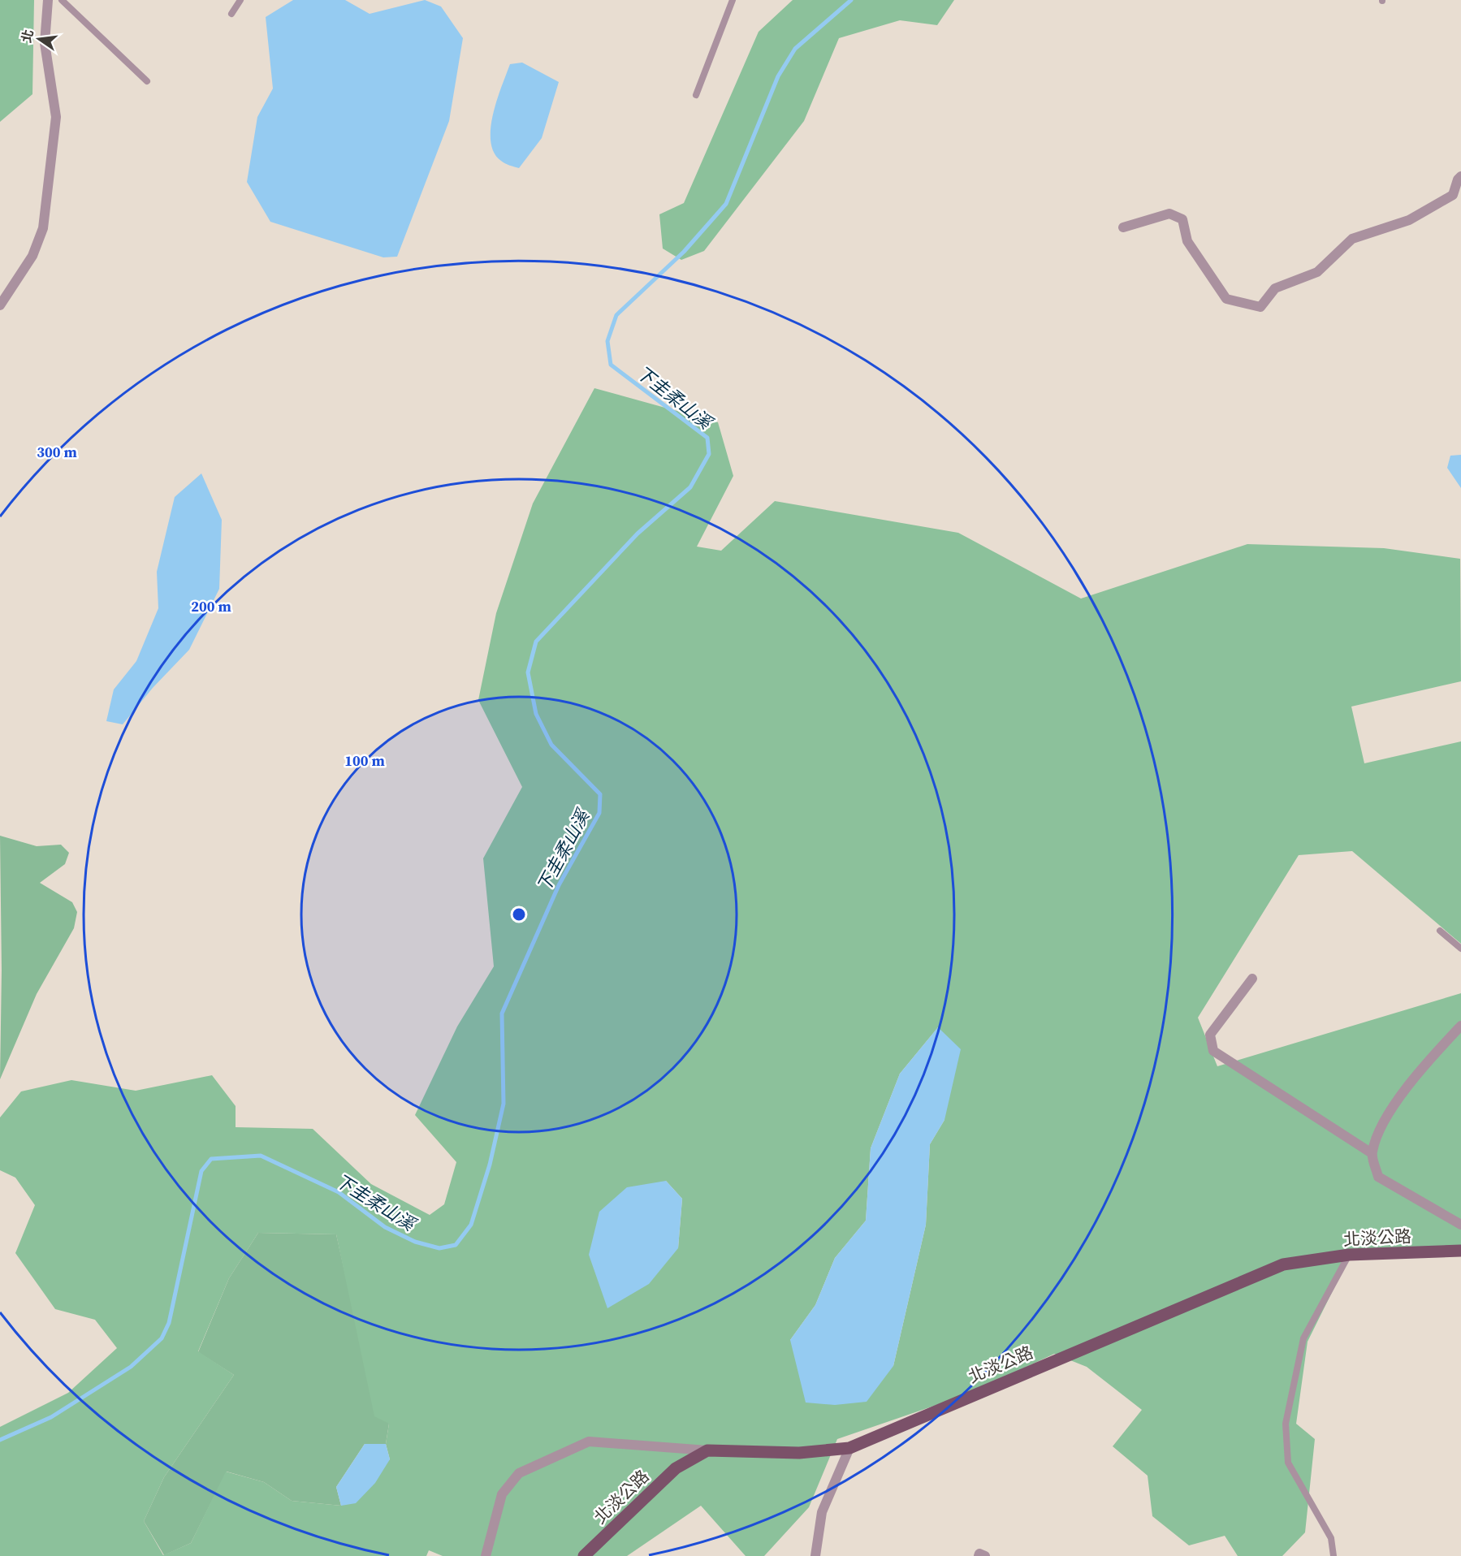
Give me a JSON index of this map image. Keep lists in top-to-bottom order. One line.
{"streets":{"main road":["北淡公路"]},"water":["下圭柔山溪"],"north":"left","rings":["300 m","200 m","100 m"]}
